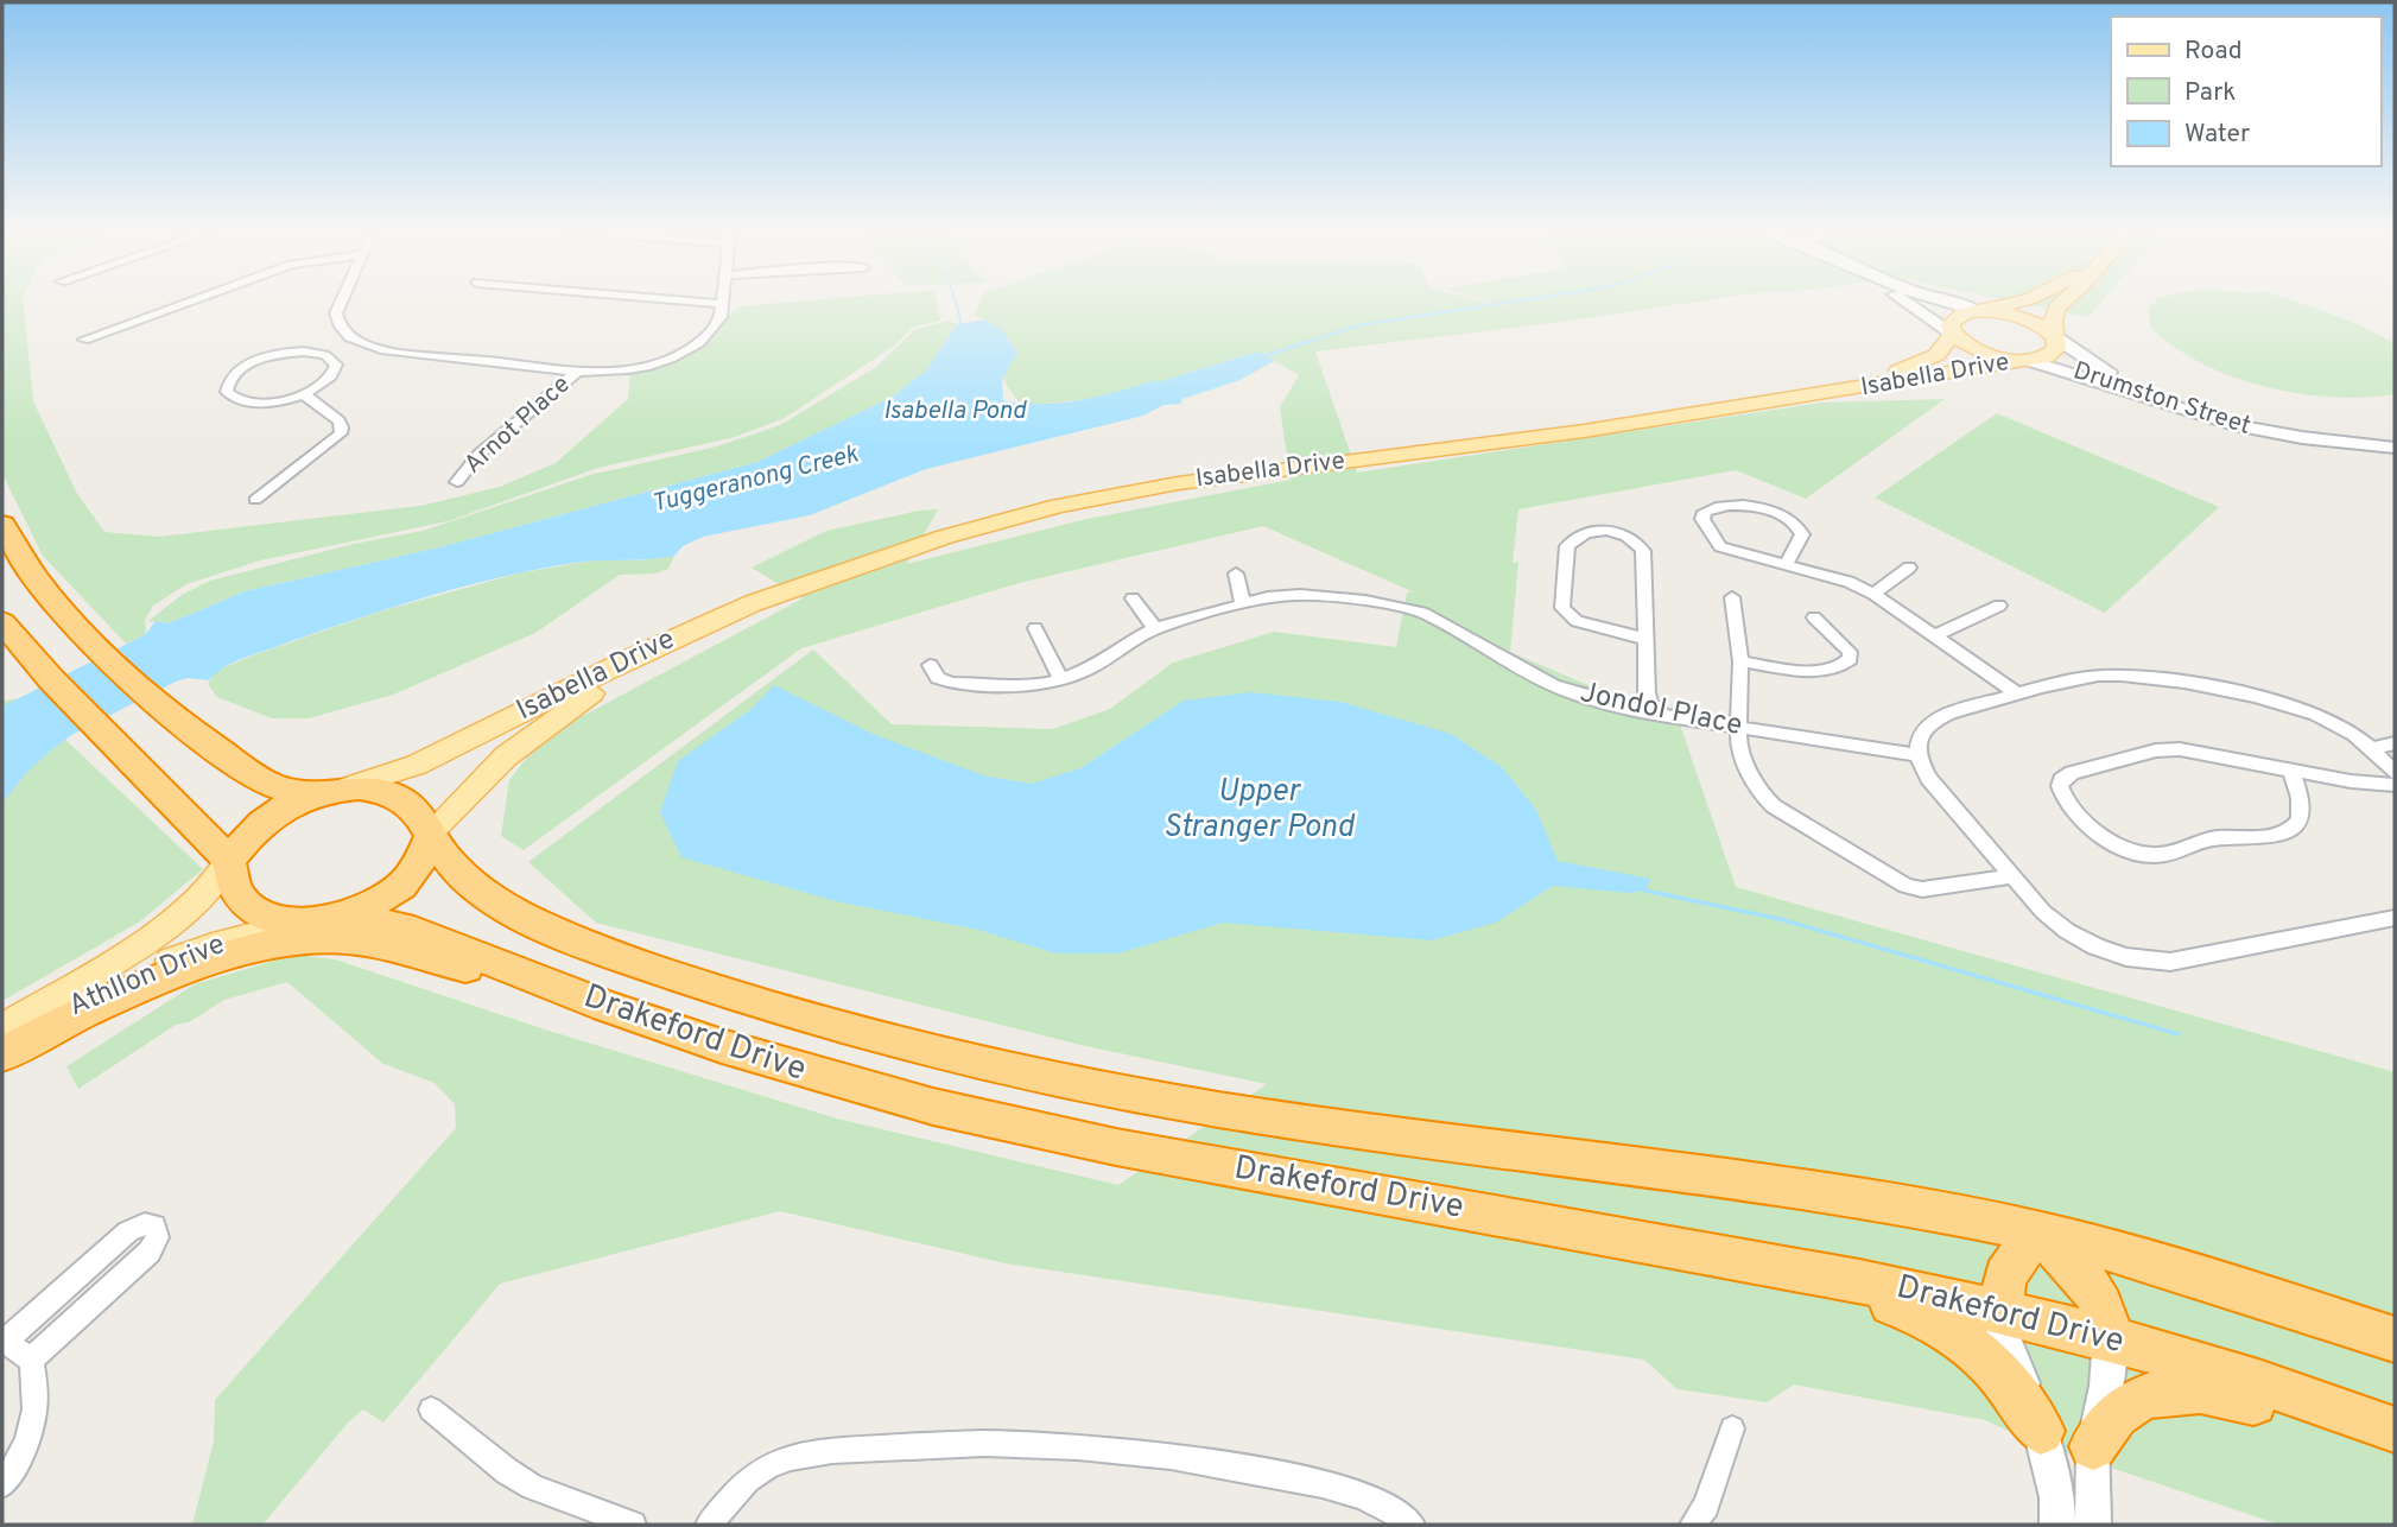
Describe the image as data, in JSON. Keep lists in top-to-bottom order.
{
  "streets": {
    "highway": ["Drakeford Drive"],
    "main road": ["Isabella Drive", "Athllon Drive"],
    "street": ["Drumston Street", "Arnot Place", "Jondol Place"]
  },
  "crossings": [
    ["Isabella Drive", "Drumston Street"],
    ["Isabella Drive", "Athllon Drive"],
    ["Isabella Drive", "Drakeford Drive"],
    ["Athllon Drive", "Drakeford Drive"]
  ],
  "water": ["Isabella Pond", "Tuggeranong Creek", "Upper Stranger Pond"],
  "legend": ["Road", "Park", "Water"]
}
